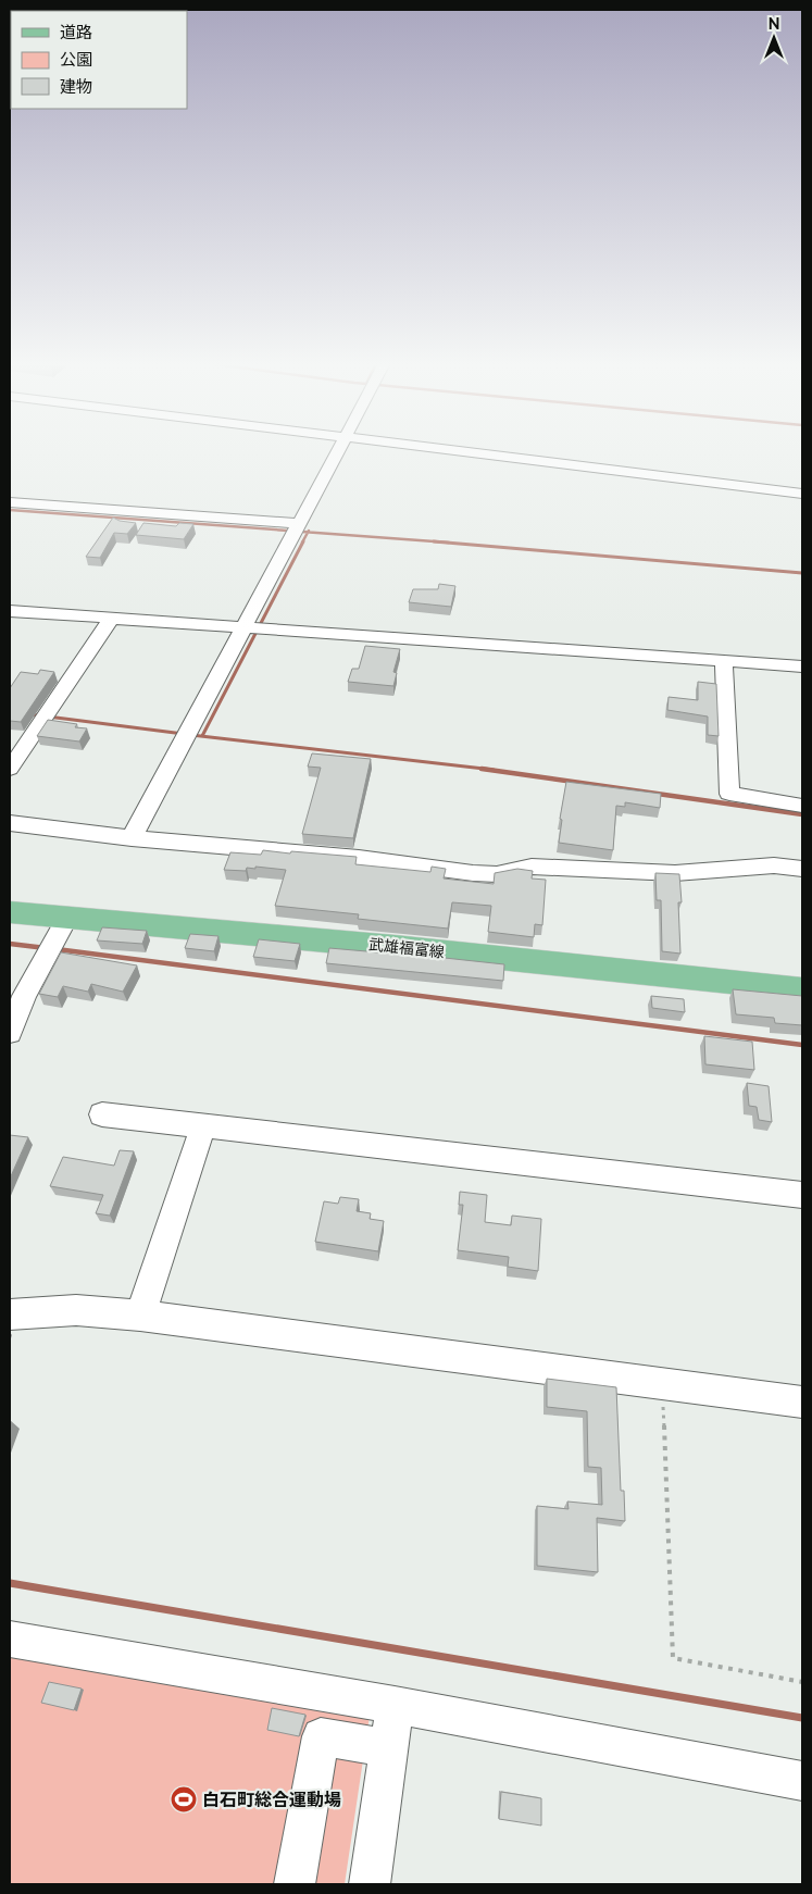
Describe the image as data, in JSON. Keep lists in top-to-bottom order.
{
  "streets": {
    "main road": ["武雄福富線"]
  },
  "places": {
    "sports": ["白石町総合運動場"]
  },
  "legend": ["道路", "公園", "建物"],
  "north": "top"
}
